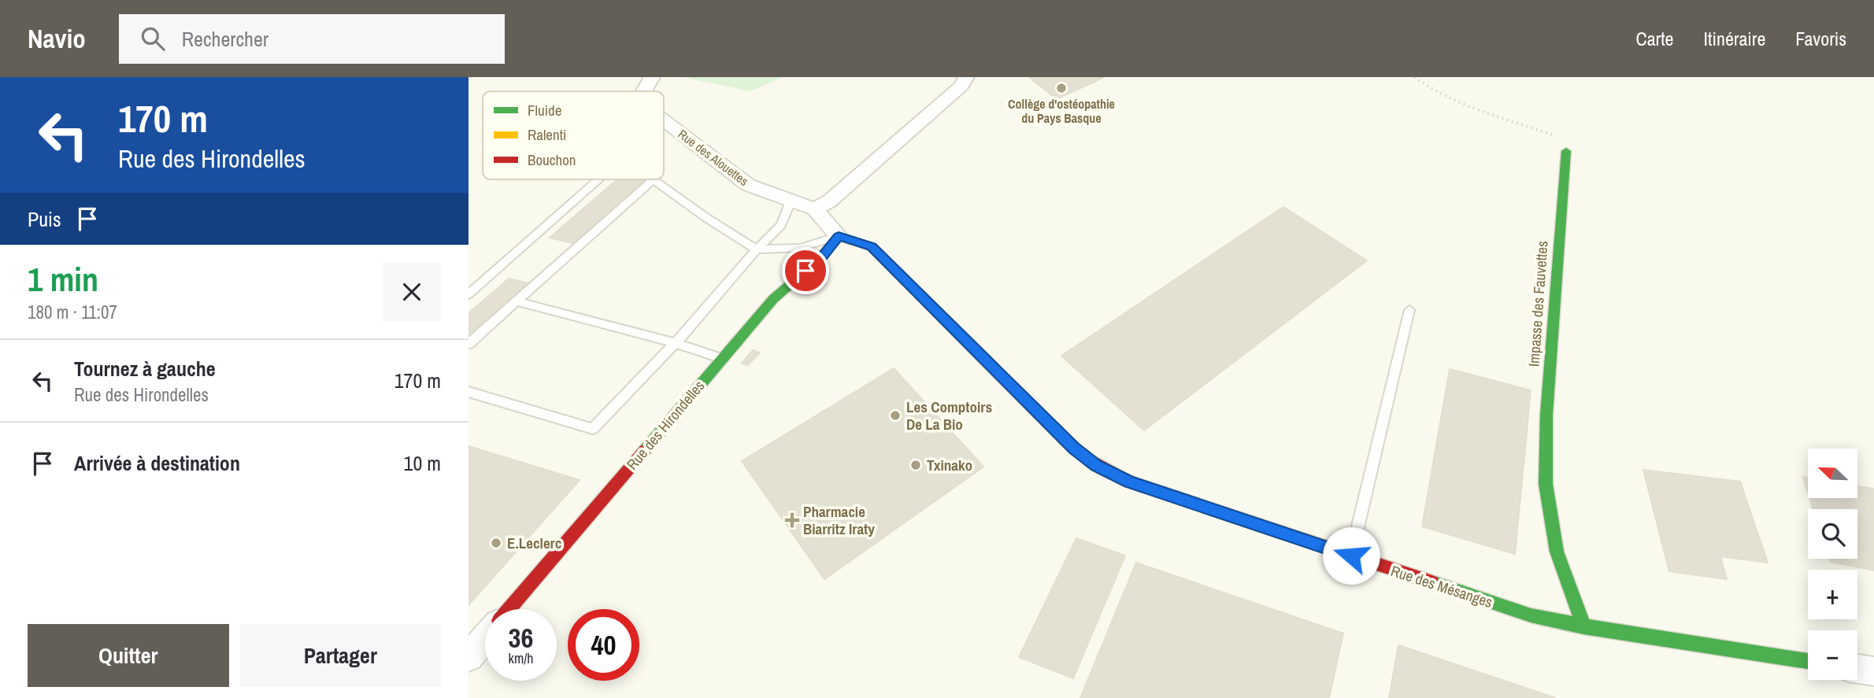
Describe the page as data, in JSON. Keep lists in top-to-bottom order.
{
  "streets": {
    "street": [
      "Rue des Alouettes",
      "Impasse des Fauvettes",
      "Rue des Hirondelles",
      "Rue des Mésanges"
    ]
  },
  "crossings": [
    ["Impasse des Fauvettes", "Rue des Mésanges"],
    ["Rue des Hirondelles", "Rue des Mésanges"]
  ],
  "places": {
    "other": [
      "Collège d'ostéopathie du Pays Basque",
      "Les Comptoirs De La Bio",
      "Txinako",
      "E.Leclerc"
    ],
    "health": ["Pharmacie Biarritz Iraty"]
  },
  "legend": ["Fluide", "Ralenti", "Bouchon"],
  "north": "top left",
  "page": {
    "header": "Navio",
    "search": "Rechercher",
    "nav": ["Carte", "Itinéraire", "Favoris"],
    "turn": ["170 m", "Rue des Hirondelles"],
    "then": "Puis",
    "heading": ["1 min", "180 m · 11:07"],
    "list": [
      {
        "name": "Tournez à gauche",
        "note": "Rue des Hirondelles",
        "value": "170 m"
      },
      {
        "name": "Arrivée à destination",
        "value": "10 m"
      }
    ],
    "map_buttons": ["+", "−"],
    "speed": "36 km/h",
    "limit": "40",
    "buttons": ["Quitter", "Partager"]
  }
}
